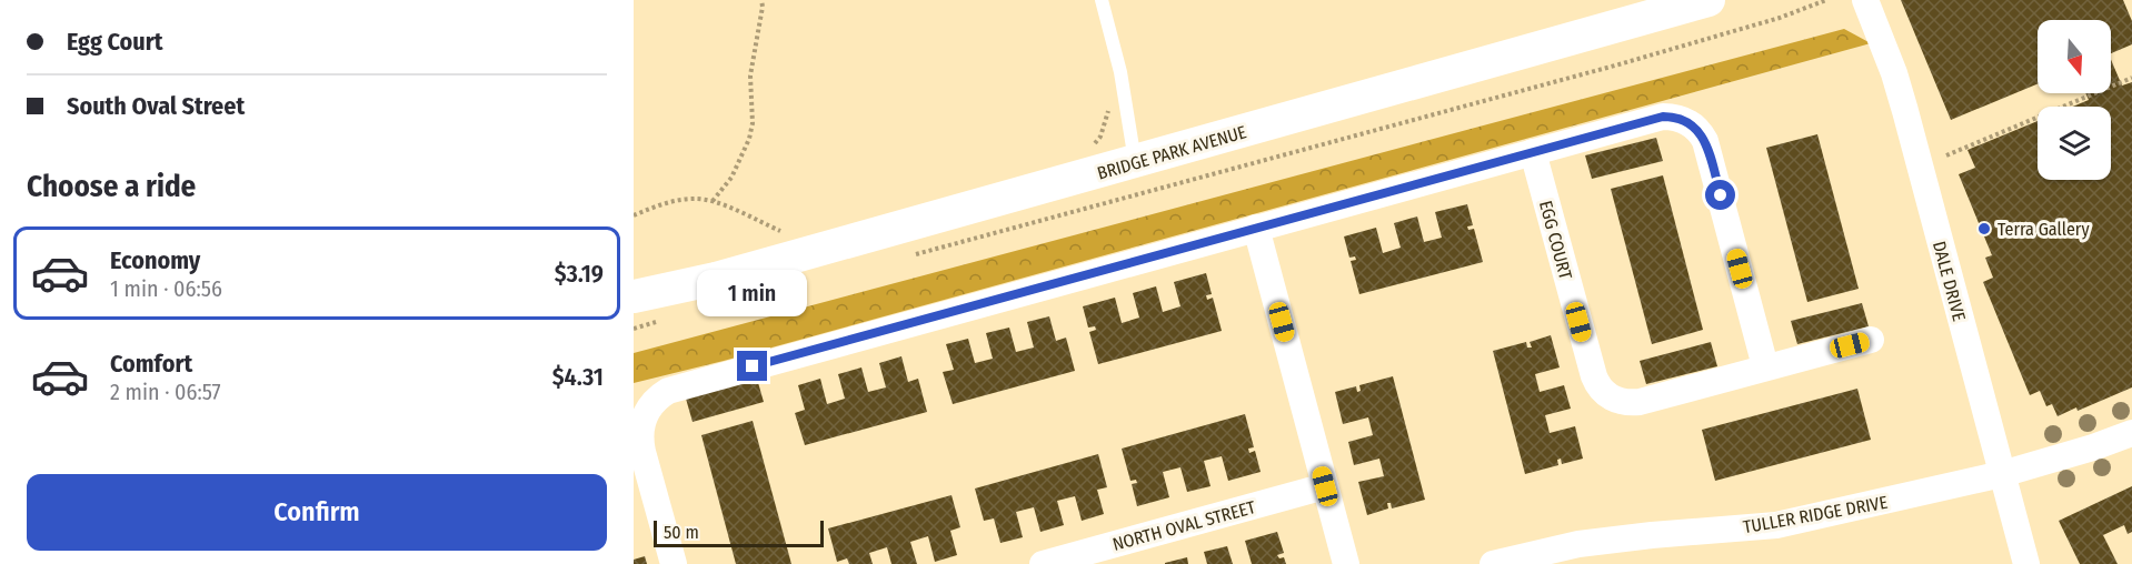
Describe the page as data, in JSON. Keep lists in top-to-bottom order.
{
  "streets": {
    "street": [
      "BRIDGE PARK AVENUE",
      "EGG COURT",
      "DALE DRIVE",
      "TULLER RIDGE DRIVE",
      "NORTH OVAL STREET"
    ]
  },
  "crossings": [
    ["DALE DRIVE", "TULLER RIDGE DRIVE"]
  ],
  "places": ["Terra Gallery"],
  "scale_bar": "50 m",
  "north": "bottom",
  "page": {
    "banner": ["Egg Court", "South Oval Street"],
    "heading": "Choose a ride",
    "list": [
      {
        "name": "Economy",
        "note": "1 min · 06:56",
        "value": "$3.19"
      },
      {
        "name": "Comfort",
        "note": "2 min · 06:57",
        "value": "$4.31"
      }
    ],
    "bubble": "1 min",
    "buttons": "Confirm",
    "scale": "50 m"
  }
}
